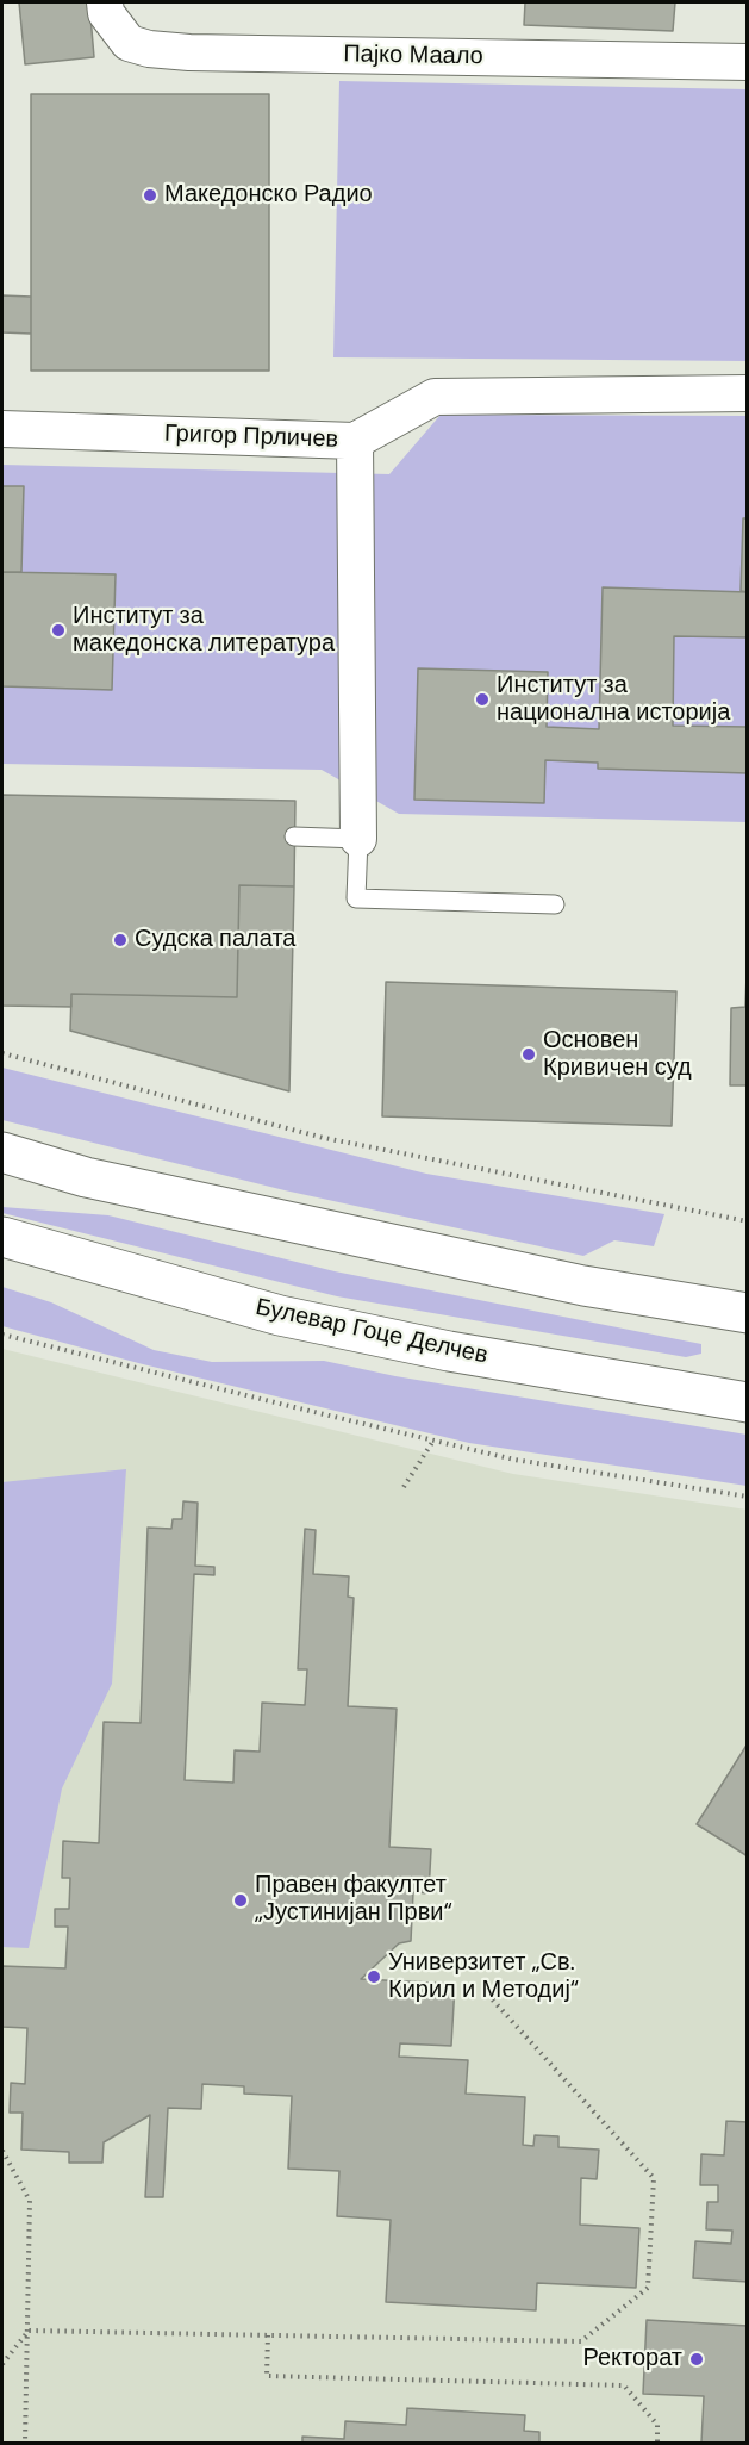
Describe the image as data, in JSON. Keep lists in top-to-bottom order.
{
  "streets": {
    "street": ["Пајко Маало", "Григор Прличев", "Булевар Гоце Делчев"]
  },
  "places": [
    "Македонско Радио",
    "Институт за македонска литература",
    "Институт за национална историја",
    "Судска палата",
    "Основен Кривичен суд",
    "Правен факултет „Јустинијан Први“",
    "Универзитет „Св. Кирил и Методиј“",
    "Ректорат"
  ]
}
